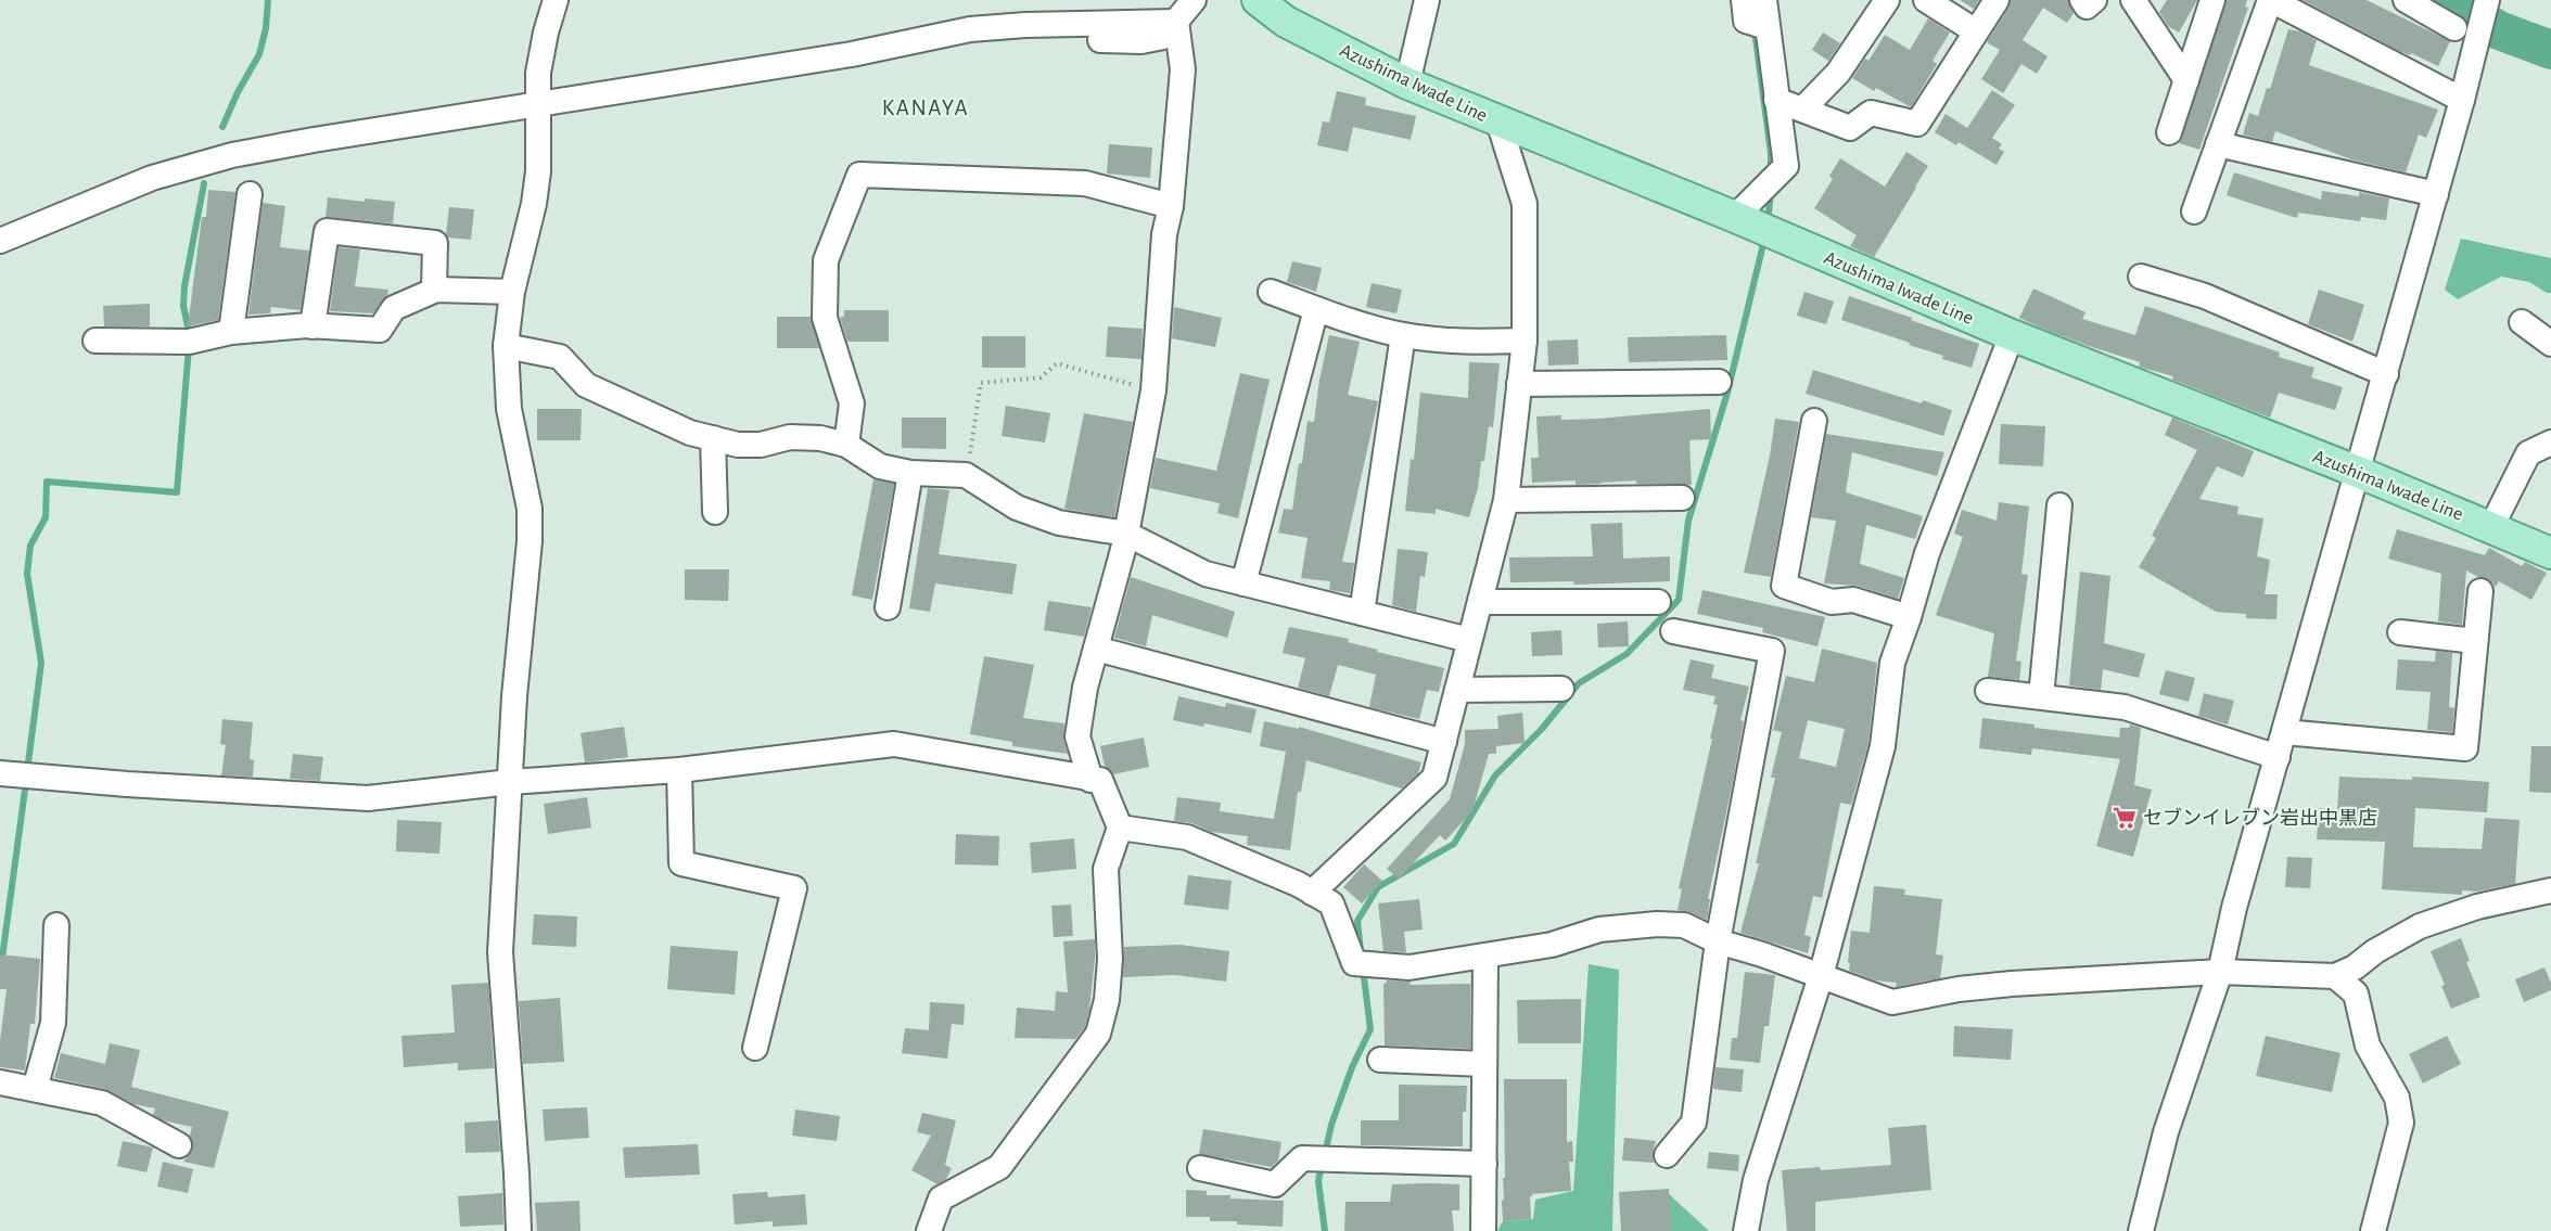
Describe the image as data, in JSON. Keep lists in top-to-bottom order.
{
  "streets": {
    "main road": ["Azushima Iwade Line"]
  },
  "districts": ["KANAYA"],
  "places": {
    "supermarket": ["セブンイレブン岩出中黒店"]
  }
}
